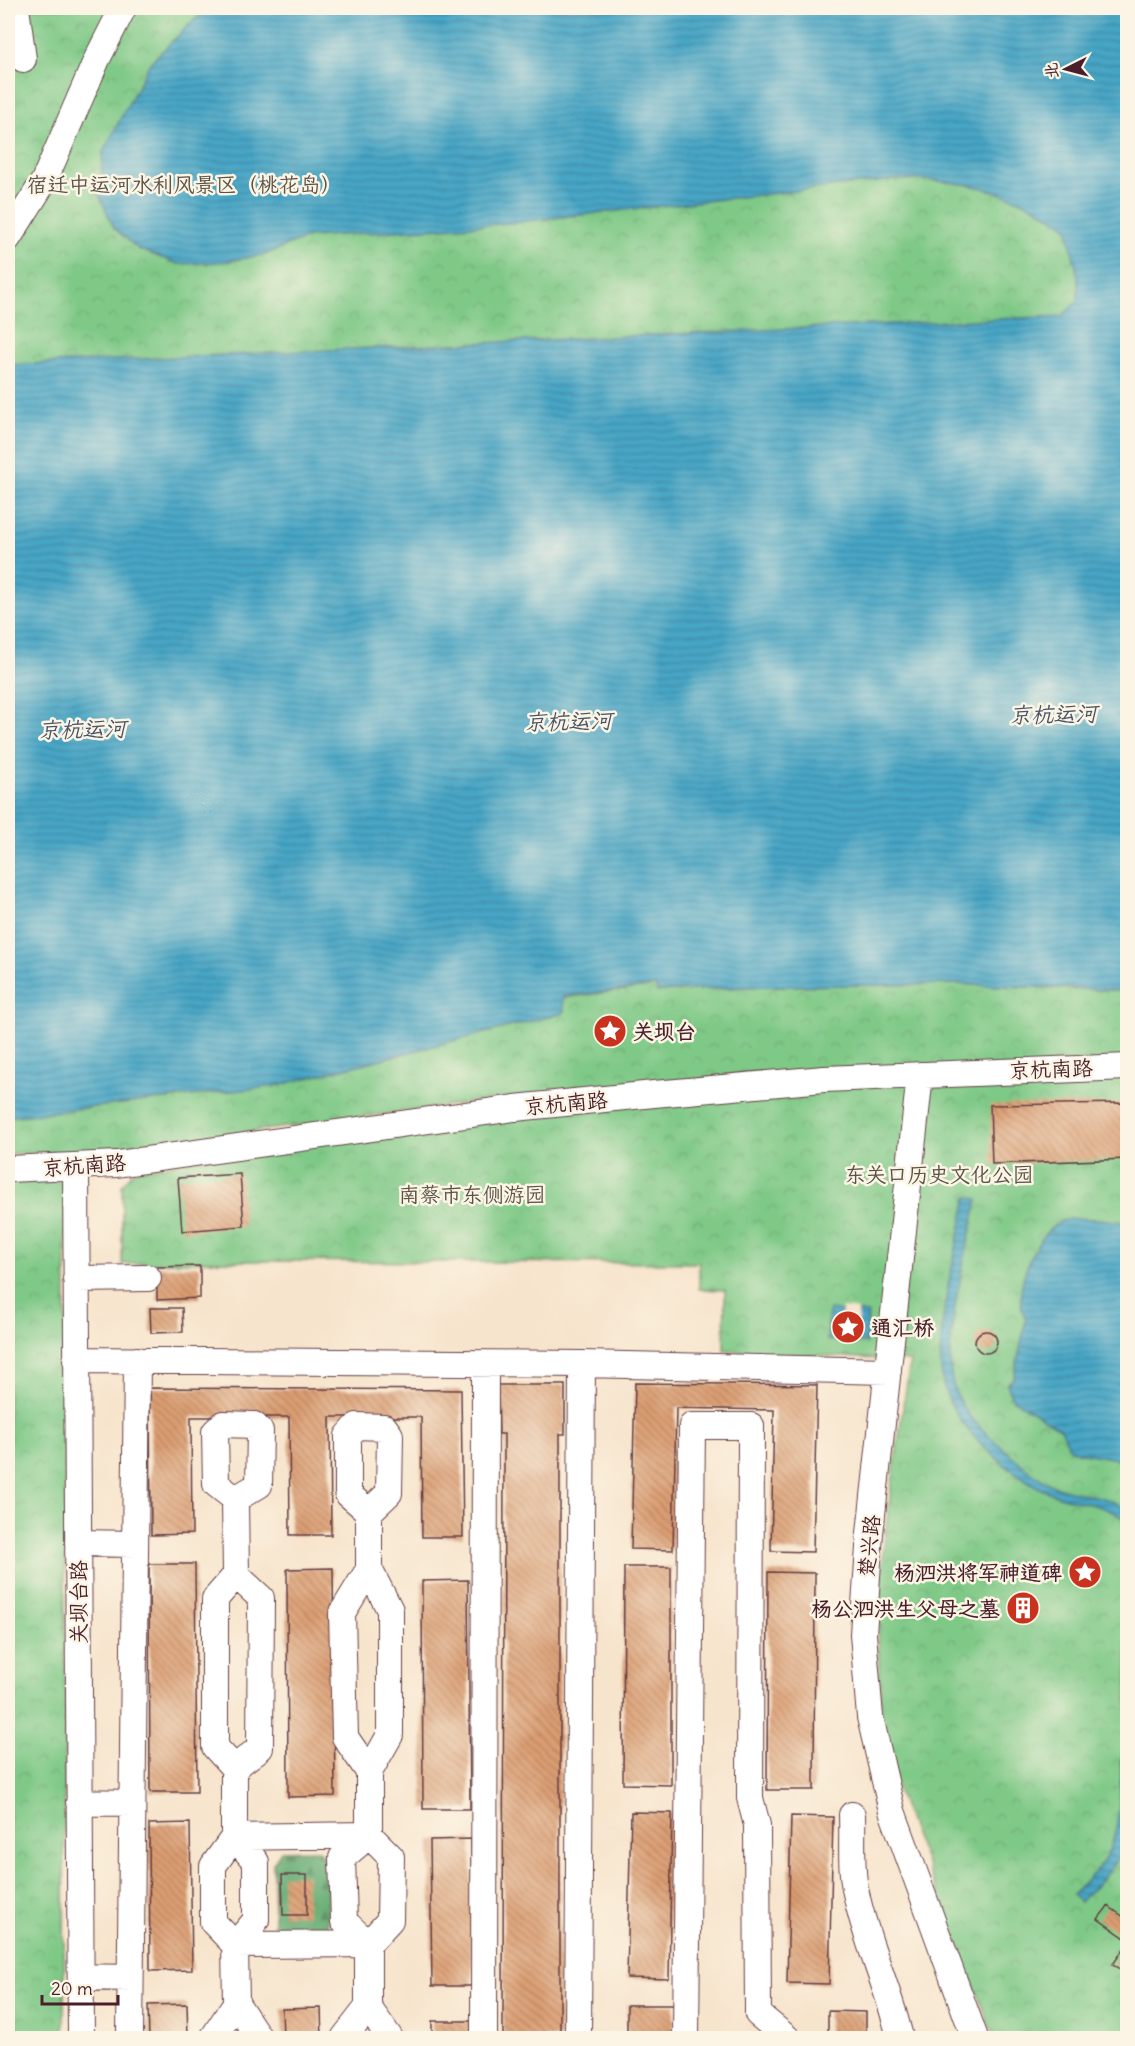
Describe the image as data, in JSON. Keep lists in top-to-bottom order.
{
  "streets": {
    "street": ["京杭南路", "楚兴路", "关坝台路"]
  },
  "crossings": [
    ["京杭南路", "楚兴路"],
    ["京杭南路", "关坝台路"]
  ],
  "water": ["京杭运河"],
  "parks": ["宿迁中运河水利风景区（桃花岛）", "东关口历史文化公园", "南蔡市东侧游园"],
  "places": {
    "place": ["关坝台", "通汇桥", "杨泗洪将军神道碑"],
    "building": ["杨公泗洪生父母之墓"]
  },
  "scale_bar": "20 m",
  "north": "left"
}
